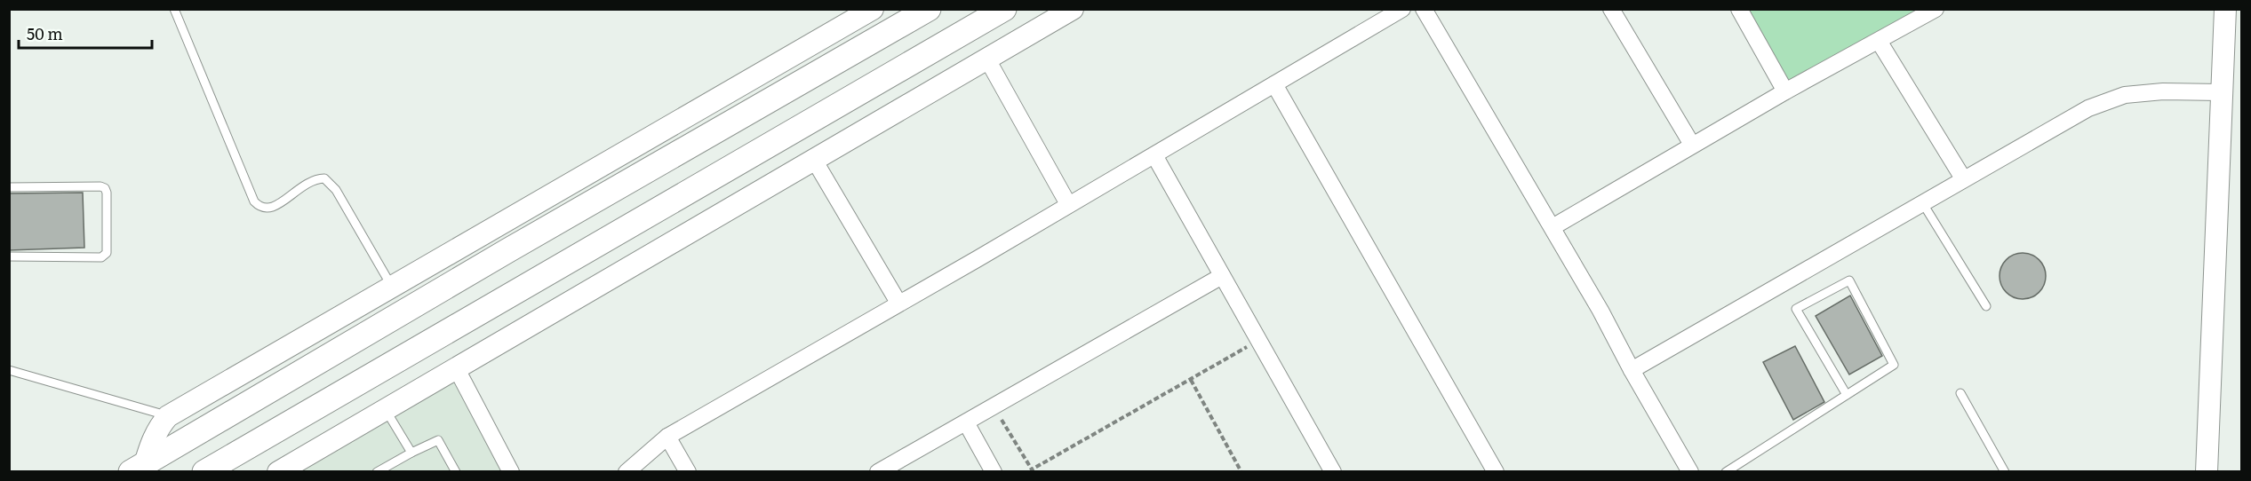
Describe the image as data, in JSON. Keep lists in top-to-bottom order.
{
  "scale_bar": "50 m"
}
